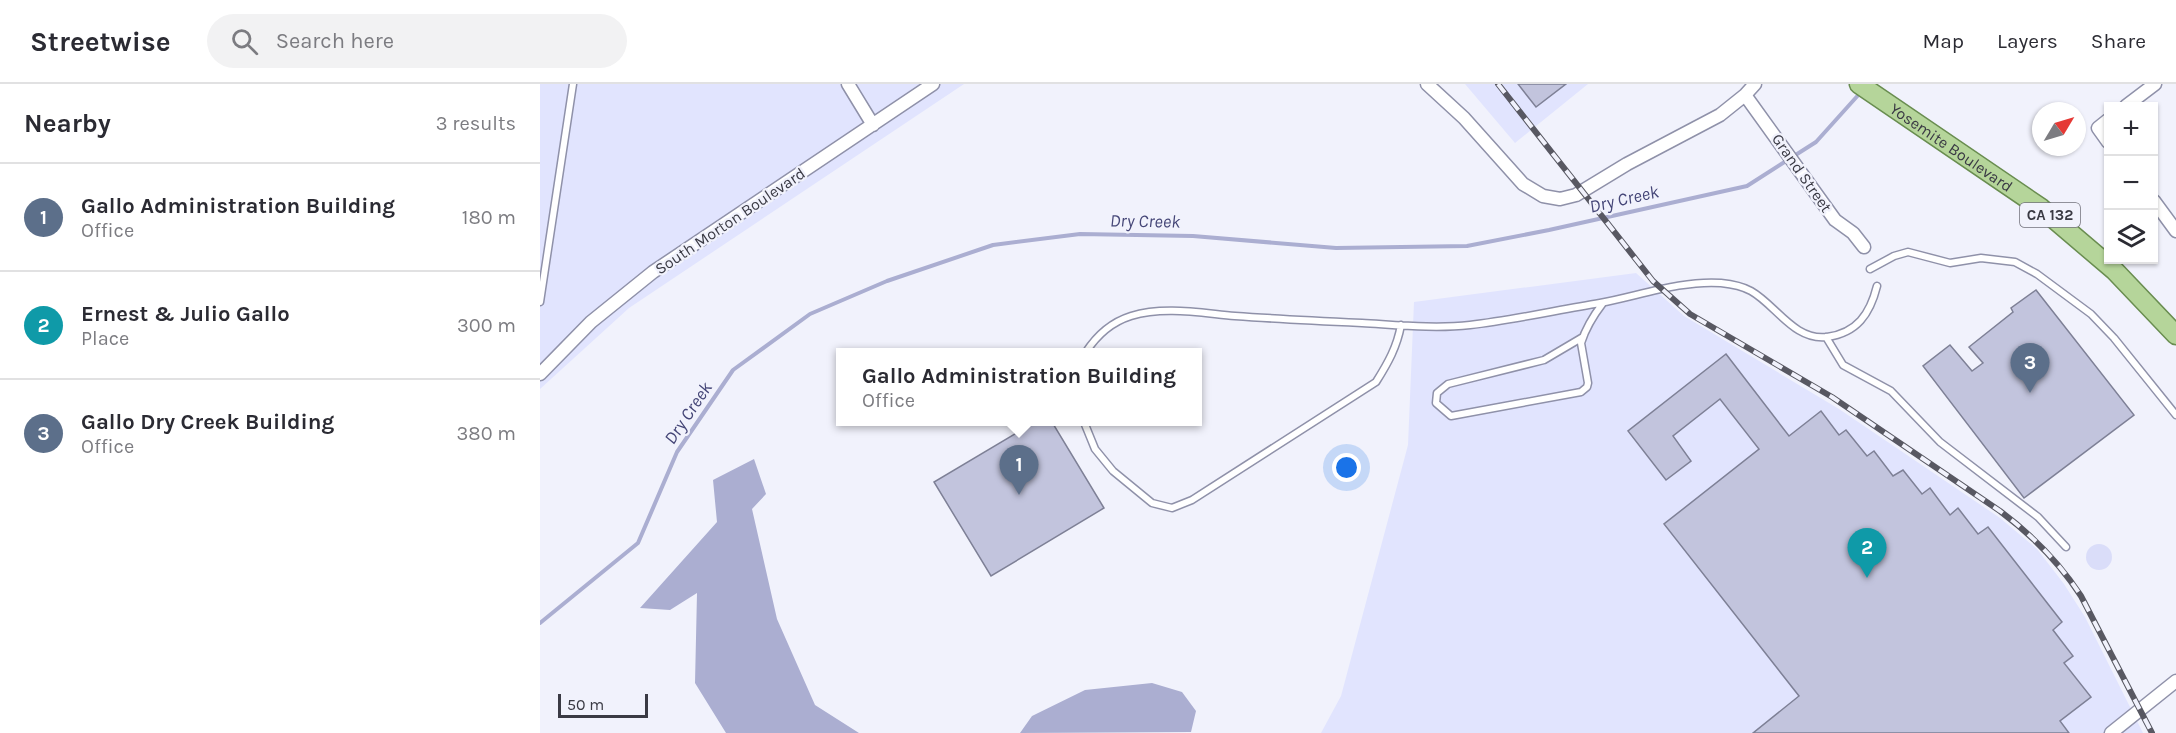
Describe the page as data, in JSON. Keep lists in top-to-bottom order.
{
  "streets": {
    "main road": ["Yosemite Boulevard", "CA 132"],
    "street": ["Grand Street", "South Morton Boulevard"]
  },
  "water": ["Dry Creek"],
  "scale_bar": "50 m",
  "north": "top right",
  "page": {
    "header": "Streetwise",
    "search": "Search here",
    "nav": ["Map", "Layers", "Share"],
    "heading": ["Nearby", "3 results"],
    "map_buttons": ["+", "−"],
    "list": [
      {
        "mark": "1",
        "name": "Gallo Administration Building",
        "note": "Office",
        "value": "180 m"
      },
      {
        "mark": "2",
        "name": "Ernest & Julio Gallo",
        "note": "Place",
        "value": "300 m"
      },
      {
        "mark": "3",
        "name": "Gallo Dry Creek Building",
        "note": "Office",
        "value": "380 m"
      }
    ],
    "pins": ["3", "1", "2"],
    "popup": ["Gallo Administration Building", "Office"],
    "scale": "50 m"
  }
}
